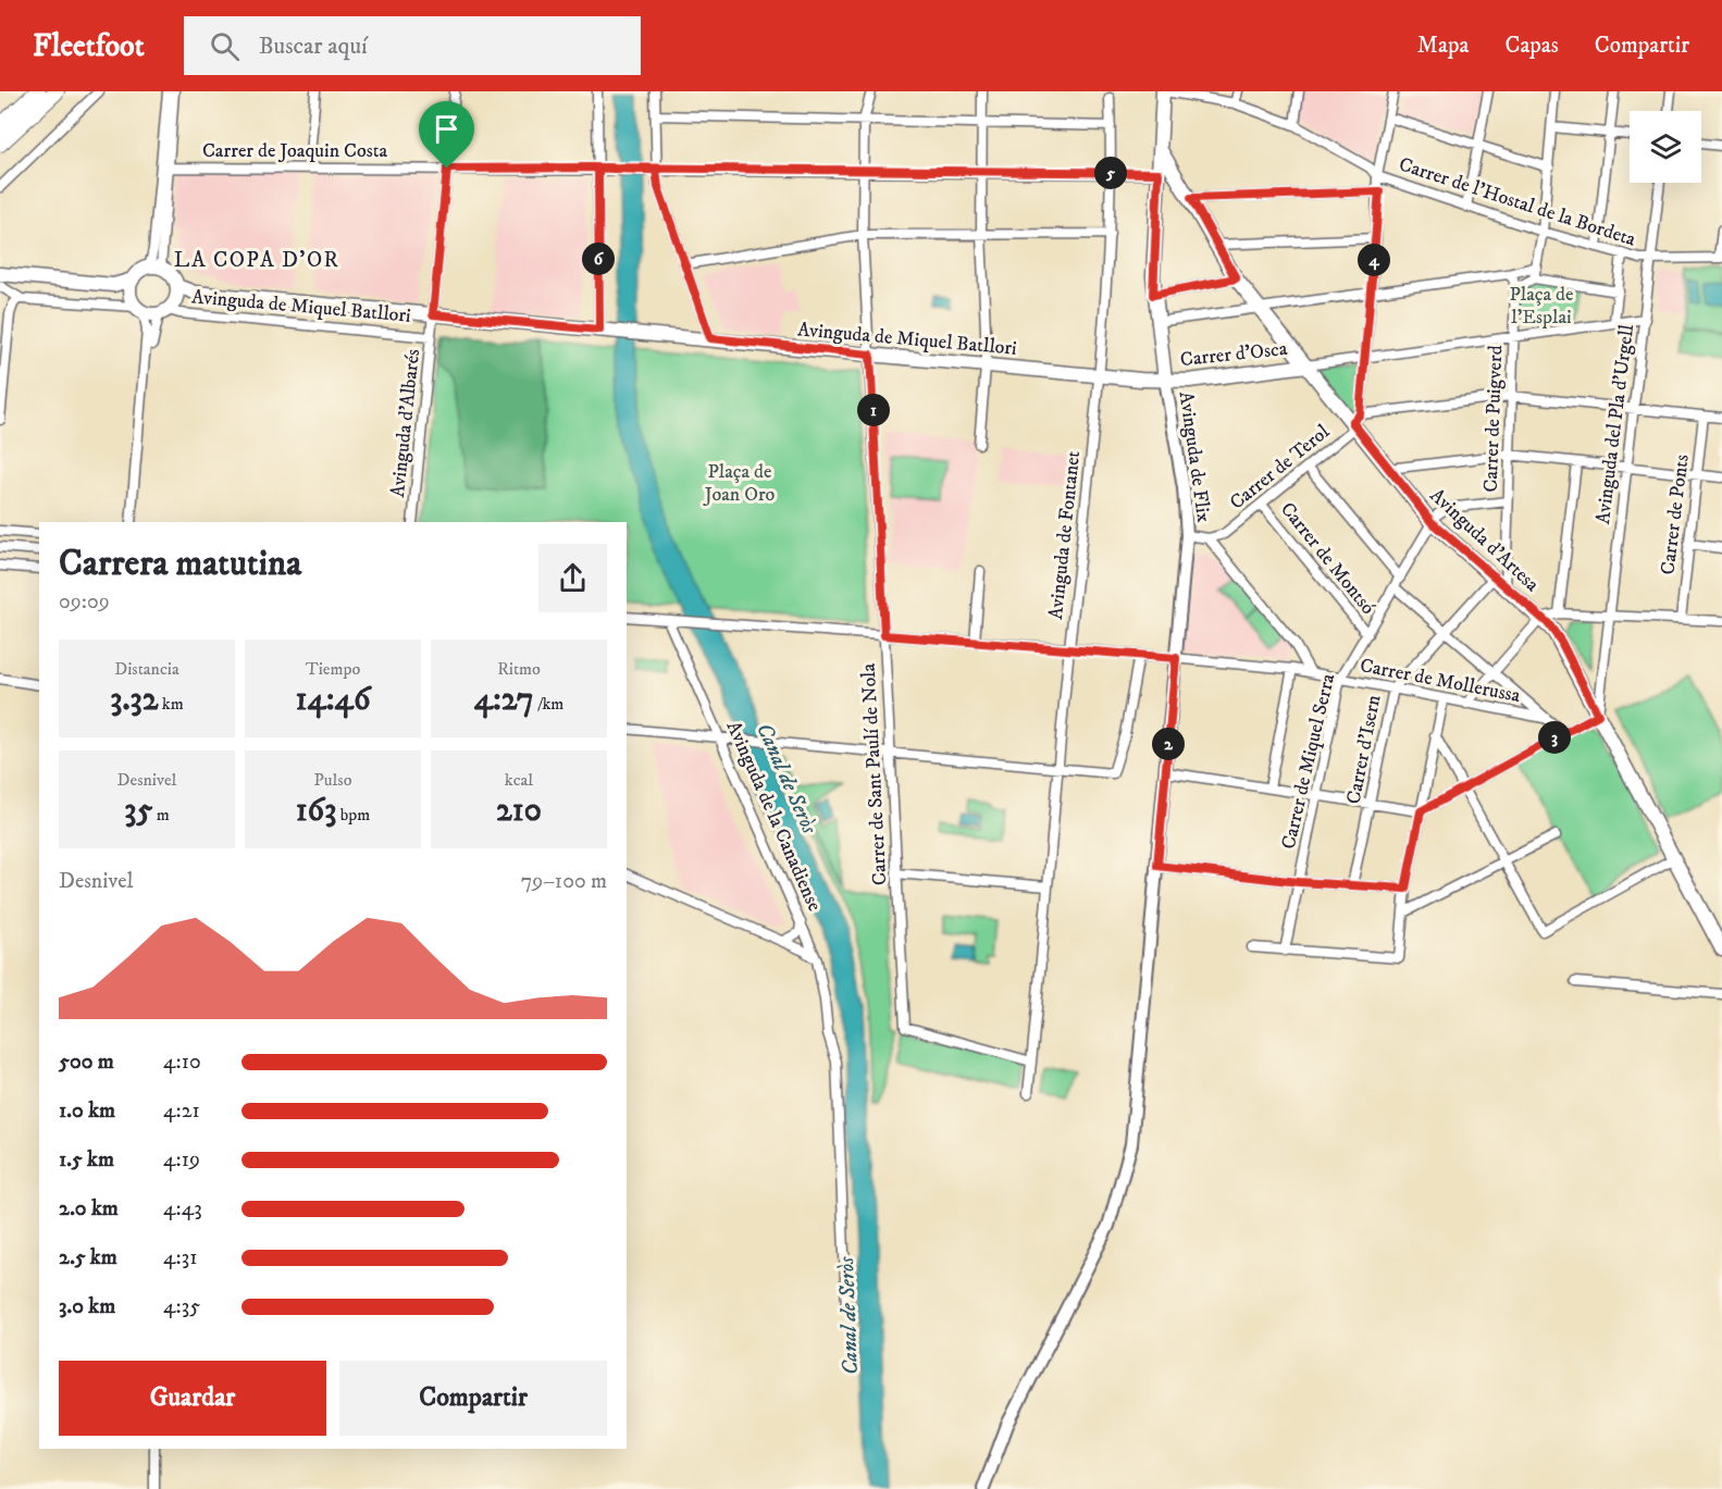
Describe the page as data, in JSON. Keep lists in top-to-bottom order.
{
  "streets": {
    "main road": [
      "Avinguda de Miquel Batllori",
      "Carrer d'Osca",
      "Avinguda de Flix",
      "Avinguda d'Artesa"
    ],
    "street": [
      "Carrer de Joaquin Costa",
      "Carrer de l'Hostal de la Bordeta",
      "Carrer de Puigverd",
      "Avinguda d'Albarés",
      "Avinguda del Pla d'Urgell",
      "Carrer de Terol",
      "Carrer de Ponts",
      "Avinguda de Fontanet",
      "Carrer de Montsó",
      "Carrer de Mollerussa",
      "Carrer d'Isern",
      "Carrer de Miquel Serra",
      "Carrer de Sant Paulí de Nola",
      "Avinguda de la Canadiense"
    ]
  },
  "crossings": [
    ["Carrer de Joaquin Costa", "Avinguda d'Albarés"],
    ["Carrer de Joaquin Costa", "Avinguda de Flix"],
    ["Carrer de Joaquin Costa", "Avinguda de Fontanet"],
    ["Carrer de Joaquin Costa", "Carrer de Sant Paulí de Nola"],
    ["Carrer de l'Hostal de la Bordeta", "Avinguda del Pla d'Urgell"],
    ["Carrer de l'Hostal de la Bordeta", "Avinguda de Flix"],
    ["Avinguda de Miquel Batllori", "Carrer d'Osca"],
    ["Avinguda de Miquel Batllori", "Avinguda d'Albarés"],
    ["Avinguda de Miquel Batllori", "Avinguda de Flix"],
    ["Avinguda de Miquel Batllori", "Avinguda de Fontanet"],
    ["Avinguda de Miquel Batllori", "Carrer de Sant Paulí de Nola"],
    ["Carrer d'Osca", "Avinguda de Flix"],
    ["Carrer d'Osca", "Avinguda d'Artesa"],
    ["Carrer de Puigverd", "Avinguda d'Artesa"],
    ["Avinguda del Pla d'Urgell", "Avinguda d'Artesa"],
    ["Avinguda de Flix", "Avinguda d'Artesa"],
    ["Avinguda de Flix", "Carrer de Mollerussa"],
    ["Carrer de Terol", "Avinguda d'Artesa"],
    ["Carrer de Terol", "Carrer de Montsó"],
    ["Avinguda de Fontanet", "Carrer de Mollerussa"],
    ["Avinguda de Fontanet", "Carrer de Sant Paulí de Nola"],
    ["Avinguda d'Artesa", "Carrer d'Isern"],
    ["Avinguda d'Artesa", "Carrer de Miquel Serra"],
    ["Carrer de Montsó", "Carrer de Miquel Serra"],
    ["Carrer de Mollerussa", "Carrer d'Isern"],
    ["Carrer de Mollerussa", "Carrer de Miquel Serra"],
    ["Carrer de Mollerussa", "Carrer de Sant Paulí de Nola"],
    ["Carrer de Mollerussa", "Avinguda de la Canadiense"]
  ],
  "districts": ["LA COPA D'OR"],
  "water": ["Canal de Seròs"],
  "parks": ["Plaça de l'Esplai", "Plaça de Joan Oro"],
  "page": {
    "header": "Fleetfoot",
    "search": "Buscar aquí",
    "nav": ["Mapa", "Capas", "Compartir"],
    "pins": [
      "5",
      "6",
      "4",
      "1",
      "3",
      "2"
    ],
    "heading": ["Carrera matutina", "09:09"],
    "stats": [
      ["Distancia", "3.32 km"],
      ["Tiempo", "14:46"],
      ["Ritmo", "4:27 /km"],
      ["Desnivel", "35 m"],
      ["Pulso", "163 bpm"],
      ["kcal", "210"]
    ],
    "chart": ["Desnivel", "79–100 m"],
    "list": [
      {
        "name": "500 m",
        "note": "4:10"
      },
      {
        "name": "1.0 km",
        "note": "4:21"
      },
      {
        "name": "1.5 km",
        "note": "4:19"
      },
      {
        "name": "2.0 km",
        "note": "4:43"
      },
      {
        "name": "2.5 km",
        "note": "4:31"
      },
      {
        "name": "3.0 km",
        "note": "4:35"
      }
    ],
    "buttons": ["Guardar", "Compartir"]
  }
}
